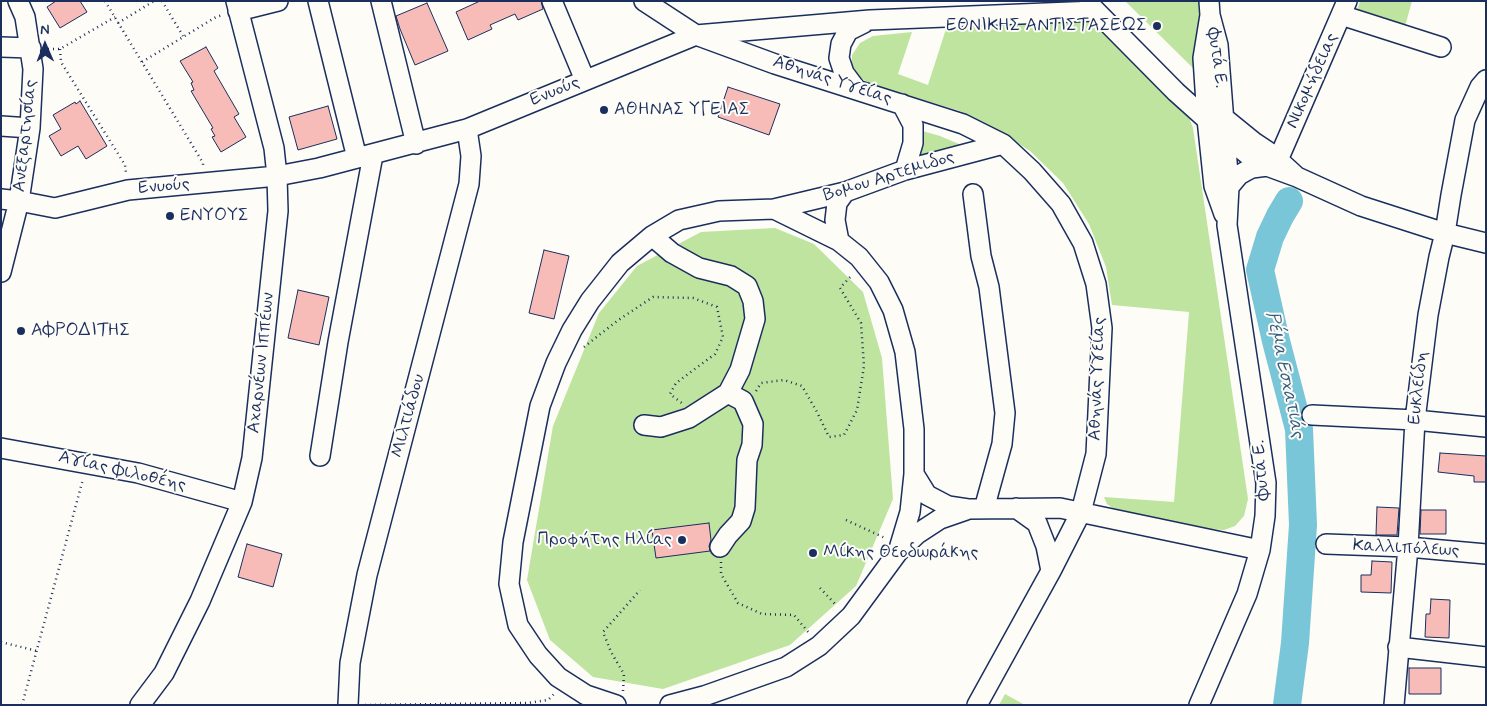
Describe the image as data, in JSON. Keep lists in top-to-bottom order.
{
  "streets": {
    "street": [
      "Φυτά Ε.",
      "Αθηνάς Υγείας",
      "Νικομήδειας",
      "Ενυούς",
      "Ανεξαρτησίας",
      "Βομου Αρτεμιδος",
      "Αχαρνέων Ιππέων",
      "Ευκλείδη",
      "Μιλτιάδου",
      "Αγίας Φιλοθέης",
      "Καλλιπόλεως"
    ]
  },
  "crossings": [
    ["Αθηνάς Υγείας", "Ενυούς"],
    ["Αθηνάς Υγείας", "Βομου Αρτεμιδος"],
    ["Ενυούς", "Ανεξαρτησίας"],
    ["Ενυούς", "Αχαρνέων Ιππέων"],
    ["Ενυούς", "Μιλτιάδου"],
    ["Αχαρνέων Ιππέων", "Αγίας Φιλοθέης"],
    ["Ευκλείδη", "Καλλιπόλεως"]
  ],
  "water": ["Ρέμα Εσχατιάς"],
  "places": [
    "ΕΘΝΙΚΗΣ ΑΝΤΙΣΤΑΣΕΩΣ",
    "ΑΘΗΝΑΣ ΥΓΕΙΑΣ",
    "ΕΝΥΟΥΣ",
    "ΑΦΡΟΔΙΤΗΣ",
    "Προφήτης Ηλίας",
    "Μίκης Θεοδωράκης"
  ],
  "north": "top"
}
